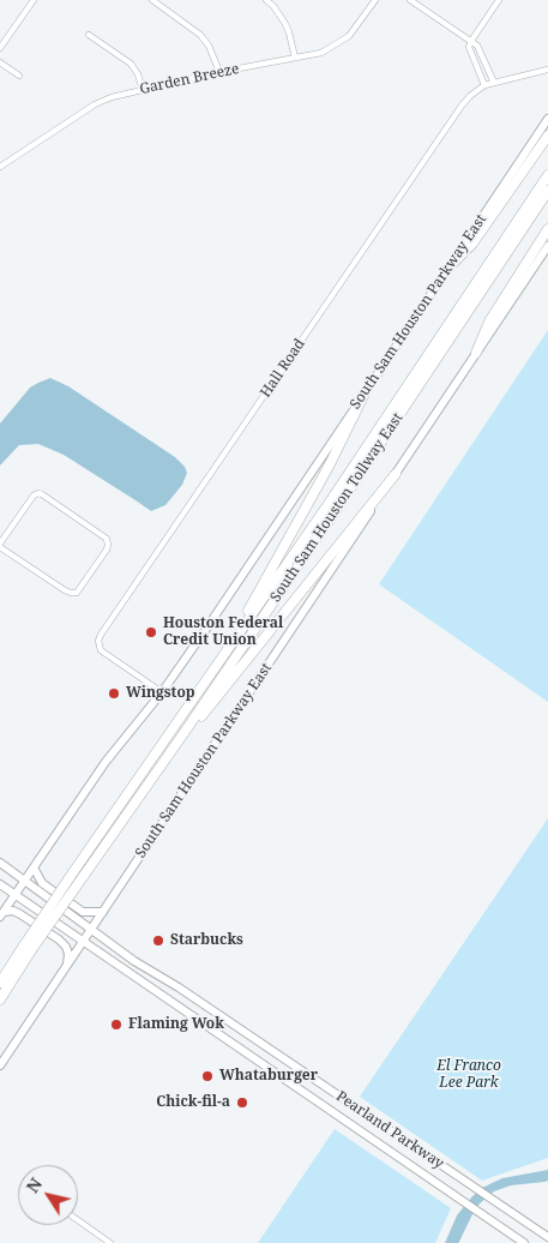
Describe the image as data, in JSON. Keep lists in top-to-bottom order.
{
  "streets": {
    "highway": ["South Sam Houston Tollway East"],
    "main road": ["South Sam Houston Parkway East", "Pearland Parkway"],
    "street": ["Garden Breeze", "Hall Road"]
  },
  "crossings": [
    ["South Sam Houston Parkway East", "Hall Road"],
    ["South Sam Houston Parkway East", "Pearland Parkway"]
  ],
  "parks": ["El Franco Lee Park"],
  "places": [
    "Houston Federal Credit Union",
    "Wingstop",
    "Starbucks",
    "Flaming Wok",
    "Whataburger",
    "Chick-fil-a"
  ],
  "north": "top left"
}
